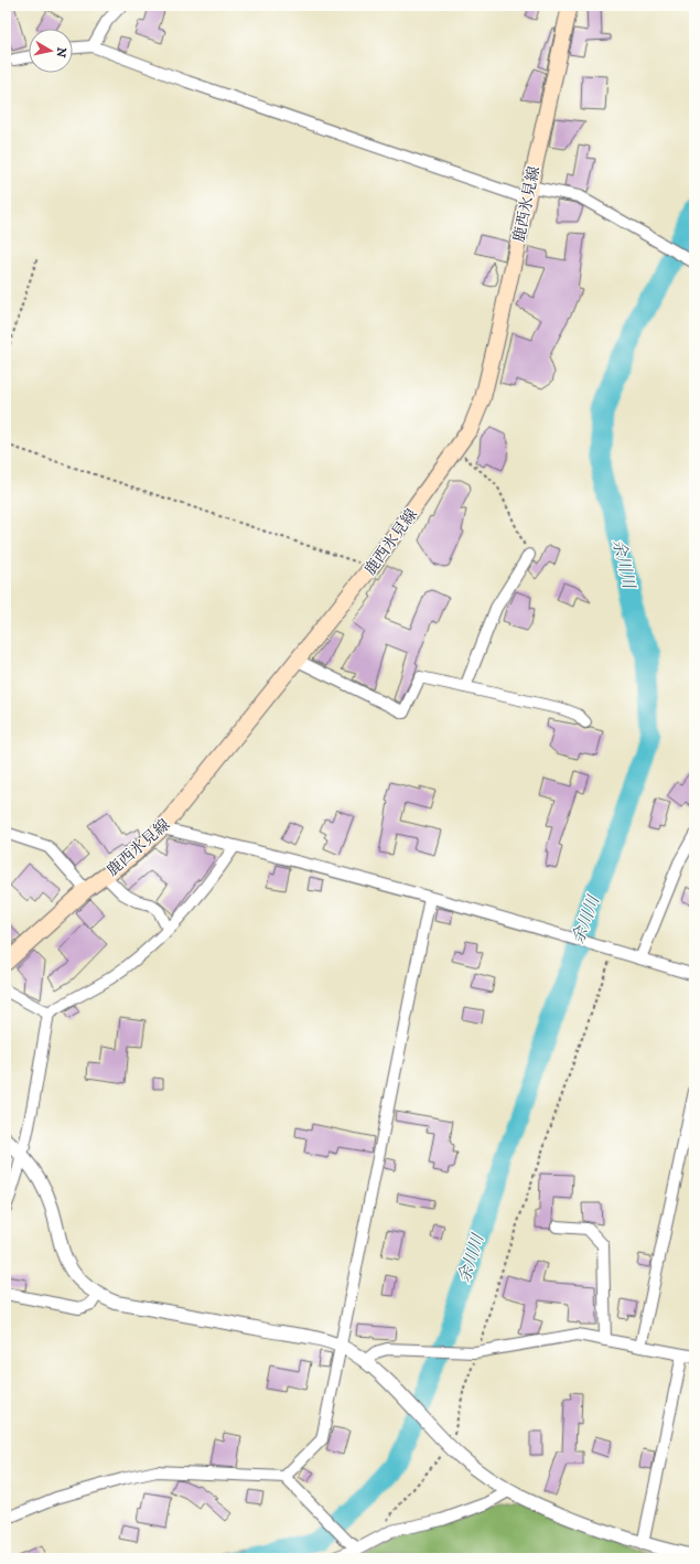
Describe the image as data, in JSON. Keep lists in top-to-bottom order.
{
  "streets": {
    "main road": ["鹿西氷見線"]
  },
  "water": ["余川川"],
  "north": "right"
}
